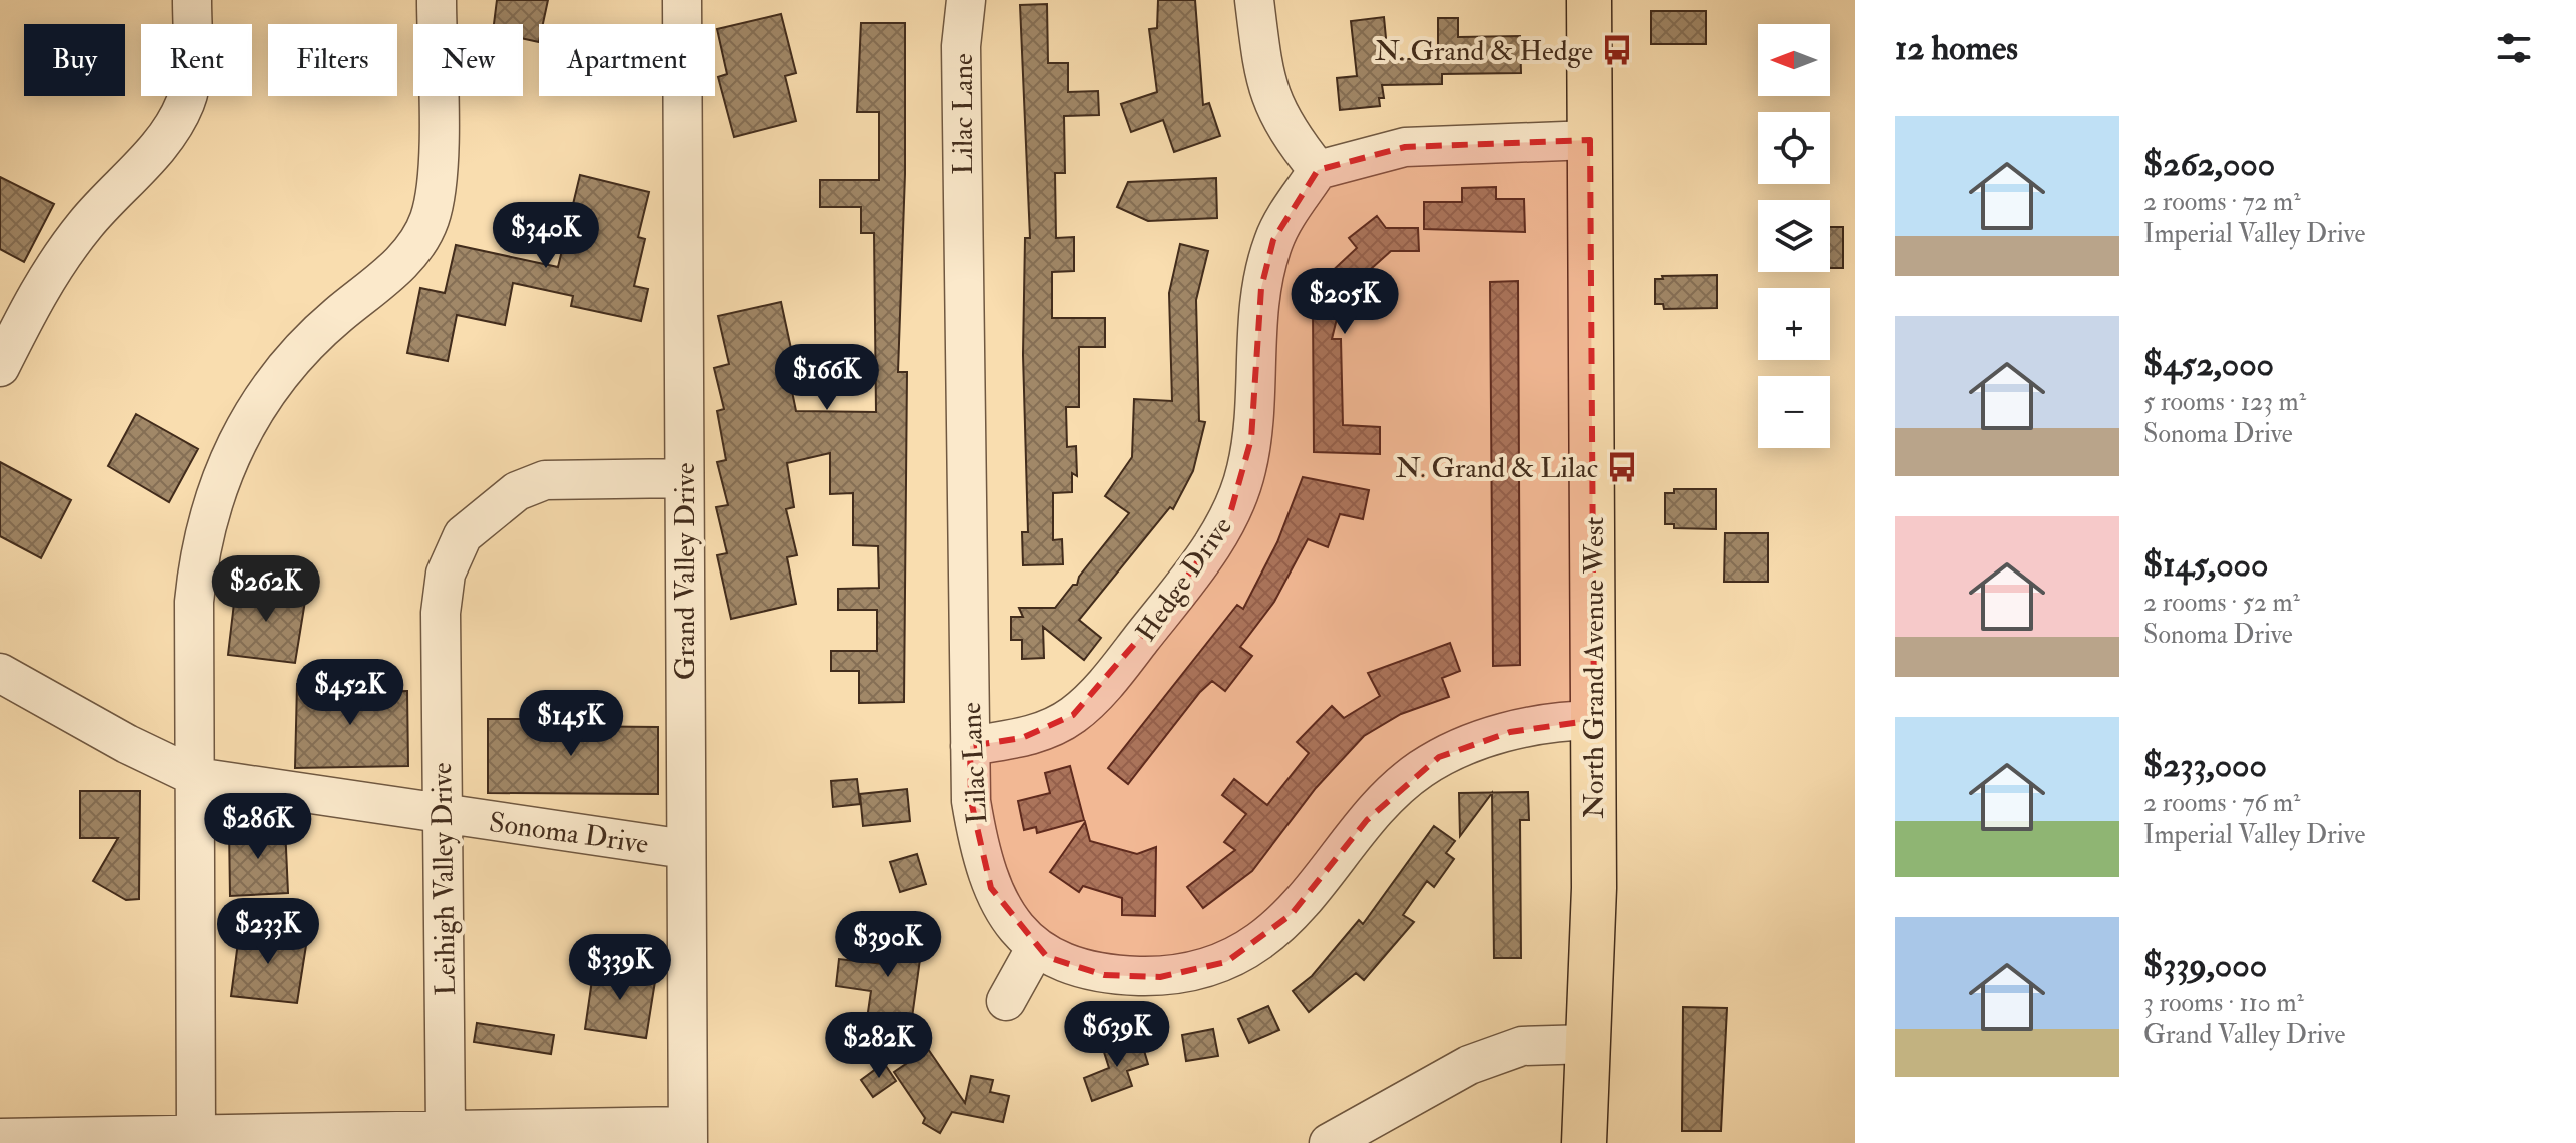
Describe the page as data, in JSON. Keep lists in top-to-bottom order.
{
  "streets": {
    "main road": ["North Grand Avenue West"],
    "street": [
      "Lilac Lane",
      "Grand Valley Drive",
      "Hedge Drive",
      "Sonoma Drive",
      "Leihigh Valley Drive"
    ]
  },
  "crossings": [
    ["Lilac Lane", "Hedge Drive"],
    ["Lilac Lane", "North Grand Avenue West"],
    ["Grand Valley Drive", "Sonoma Drive"],
    ["Grand Valley Drive", "Leihigh Valley Drive"],
    ["Sonoma Drive", "Leihigh Valley Drive"]
  ],
  "places": {
    "bus stop": ["N. Grand & Hedge", "N. Grand & Lilac"]
  },
  "north": "left",
  "page": {
    "heading": "12 homes",
    "map_buttons": ["+", "−"],
    "chip": [
      "Buy",
      "Rent",
      "Filters",
      "New",
      "Apartment"
    ],
    "list": [
      {
        "name": "$262,000",
        "note": "2 rooms · 72 m² · Imperial Valley Drive"
      },
      {
        "name": "$452,000",
        "note": "5 rooms · 123 m² · Sonoma Drive"
      },
      {
        "name": "$145,000",
        "note": "2 rooms · 52 m² · Sonoma Drive"
      },
      {
        "name": "$233,000",
        "note": "2 rooms · 76 m² · Imperial Valley Drive"
      },
      {
        "name": "$339,000",
        "note": "3 rooms · 110 m² · Grand Valley Drive"
      }
    ],
    "price": [
      "$340K",
      "$205K",
      "$166K",
      "$262K",
      "$452K",
      "$145K",
      "$286K",
      "$233K",
      "$390K",
      "$339K",
      "$639K",
      "$282K"
    ]
  }
}
